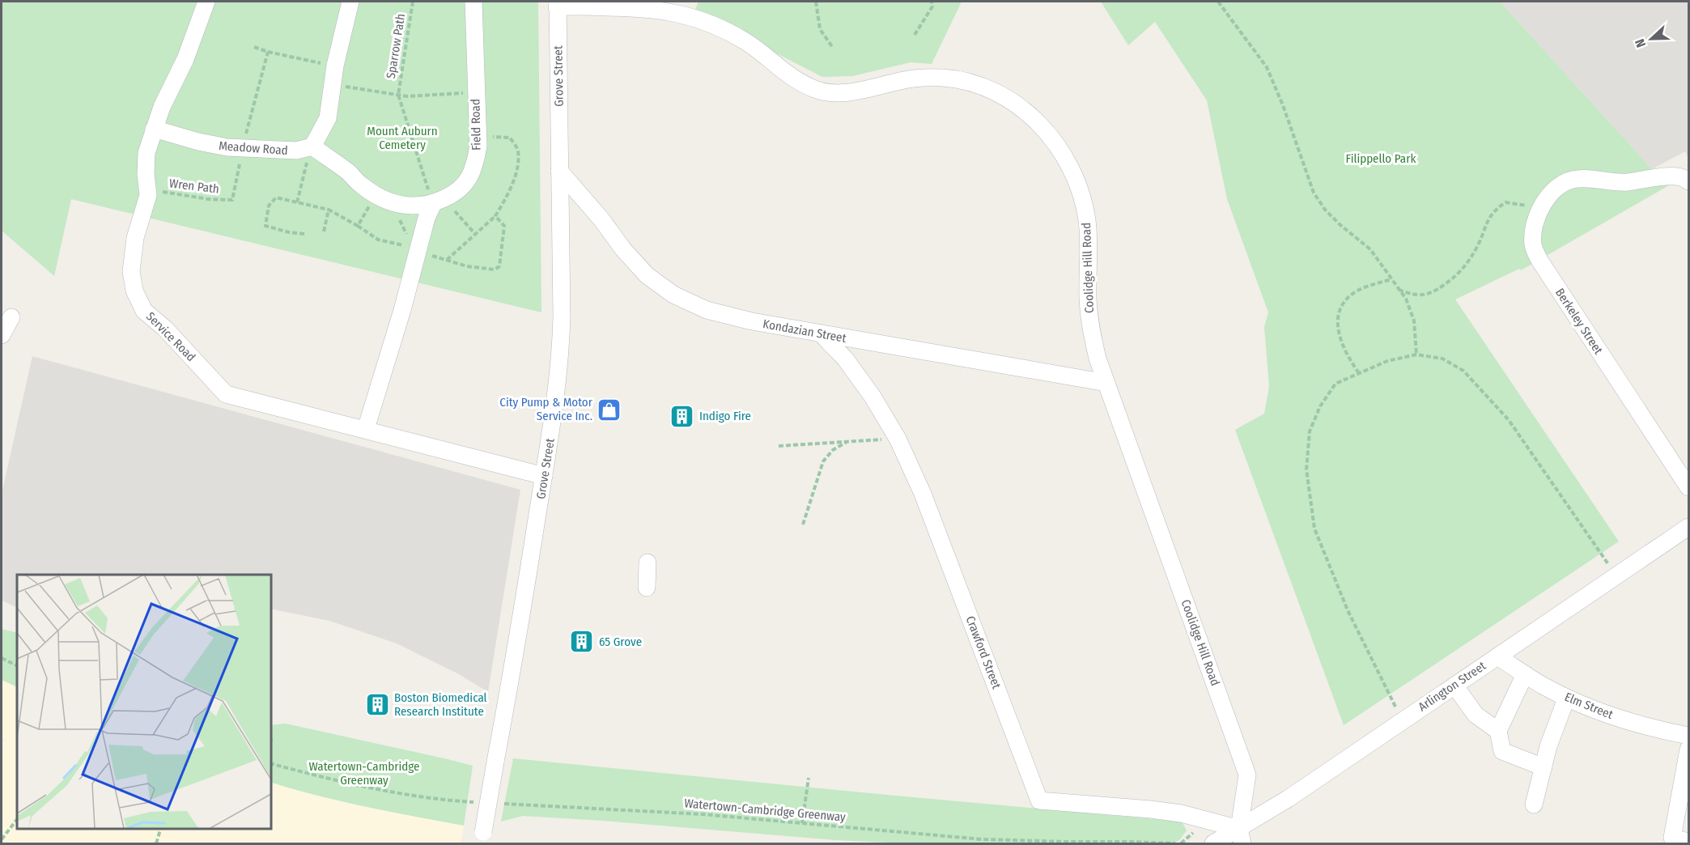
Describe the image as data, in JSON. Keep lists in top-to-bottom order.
{
  "streets": {
    "street": [
      "Grove Street",
      "Field Road",
      "Meadow Road",
      "Coolidge Hill Road",
      "Berkeley Street",
      "Kondazian Street",
      "Service Road",
      "Crawford Street",
      "Arlington Street",
      "Elm Street"
    ],
    "path": ["Sparrow Path", "Wren Path", "Watertown-Cambridge Greenway"]
  },
  "crossings": [
    ["Sparrow Path", "Field Road"],
    ["Grove Street", "Coolidge Hill Road"],
    ["Grove Street", "Kondazian Street"],
    ["Grove Street", "Service Road"],
    ["Meadow Road", "Wren Path"],
    ["Meadow Road", "Service Road"],
    ["Wren Path", "Service Road"],
    ["Coolidge Hill Road", "Kondazian Street"],
    ["Coolidge Hill Road", "Crawford Street"],
    ["Coolidge Hill Road", "Arlington Street"],
    ["Kondazian Street", "Crawford Street"],
    ["Crawford Street", "Arlington Street"],
    ["Arlington Street", "Elm Street"]
  ],
  "parks": ["Mount Auburn Cemetery", "Filippello Park", "Watertown-Cambridge Greenway"],
  "places": {
    "shop": ["City Pump & Motor Service Inc."],
    "building": ["Indigo Fire", "65 Grove", "Boston Biomedical Research Institute"]
  },
  "north": "left"
}
